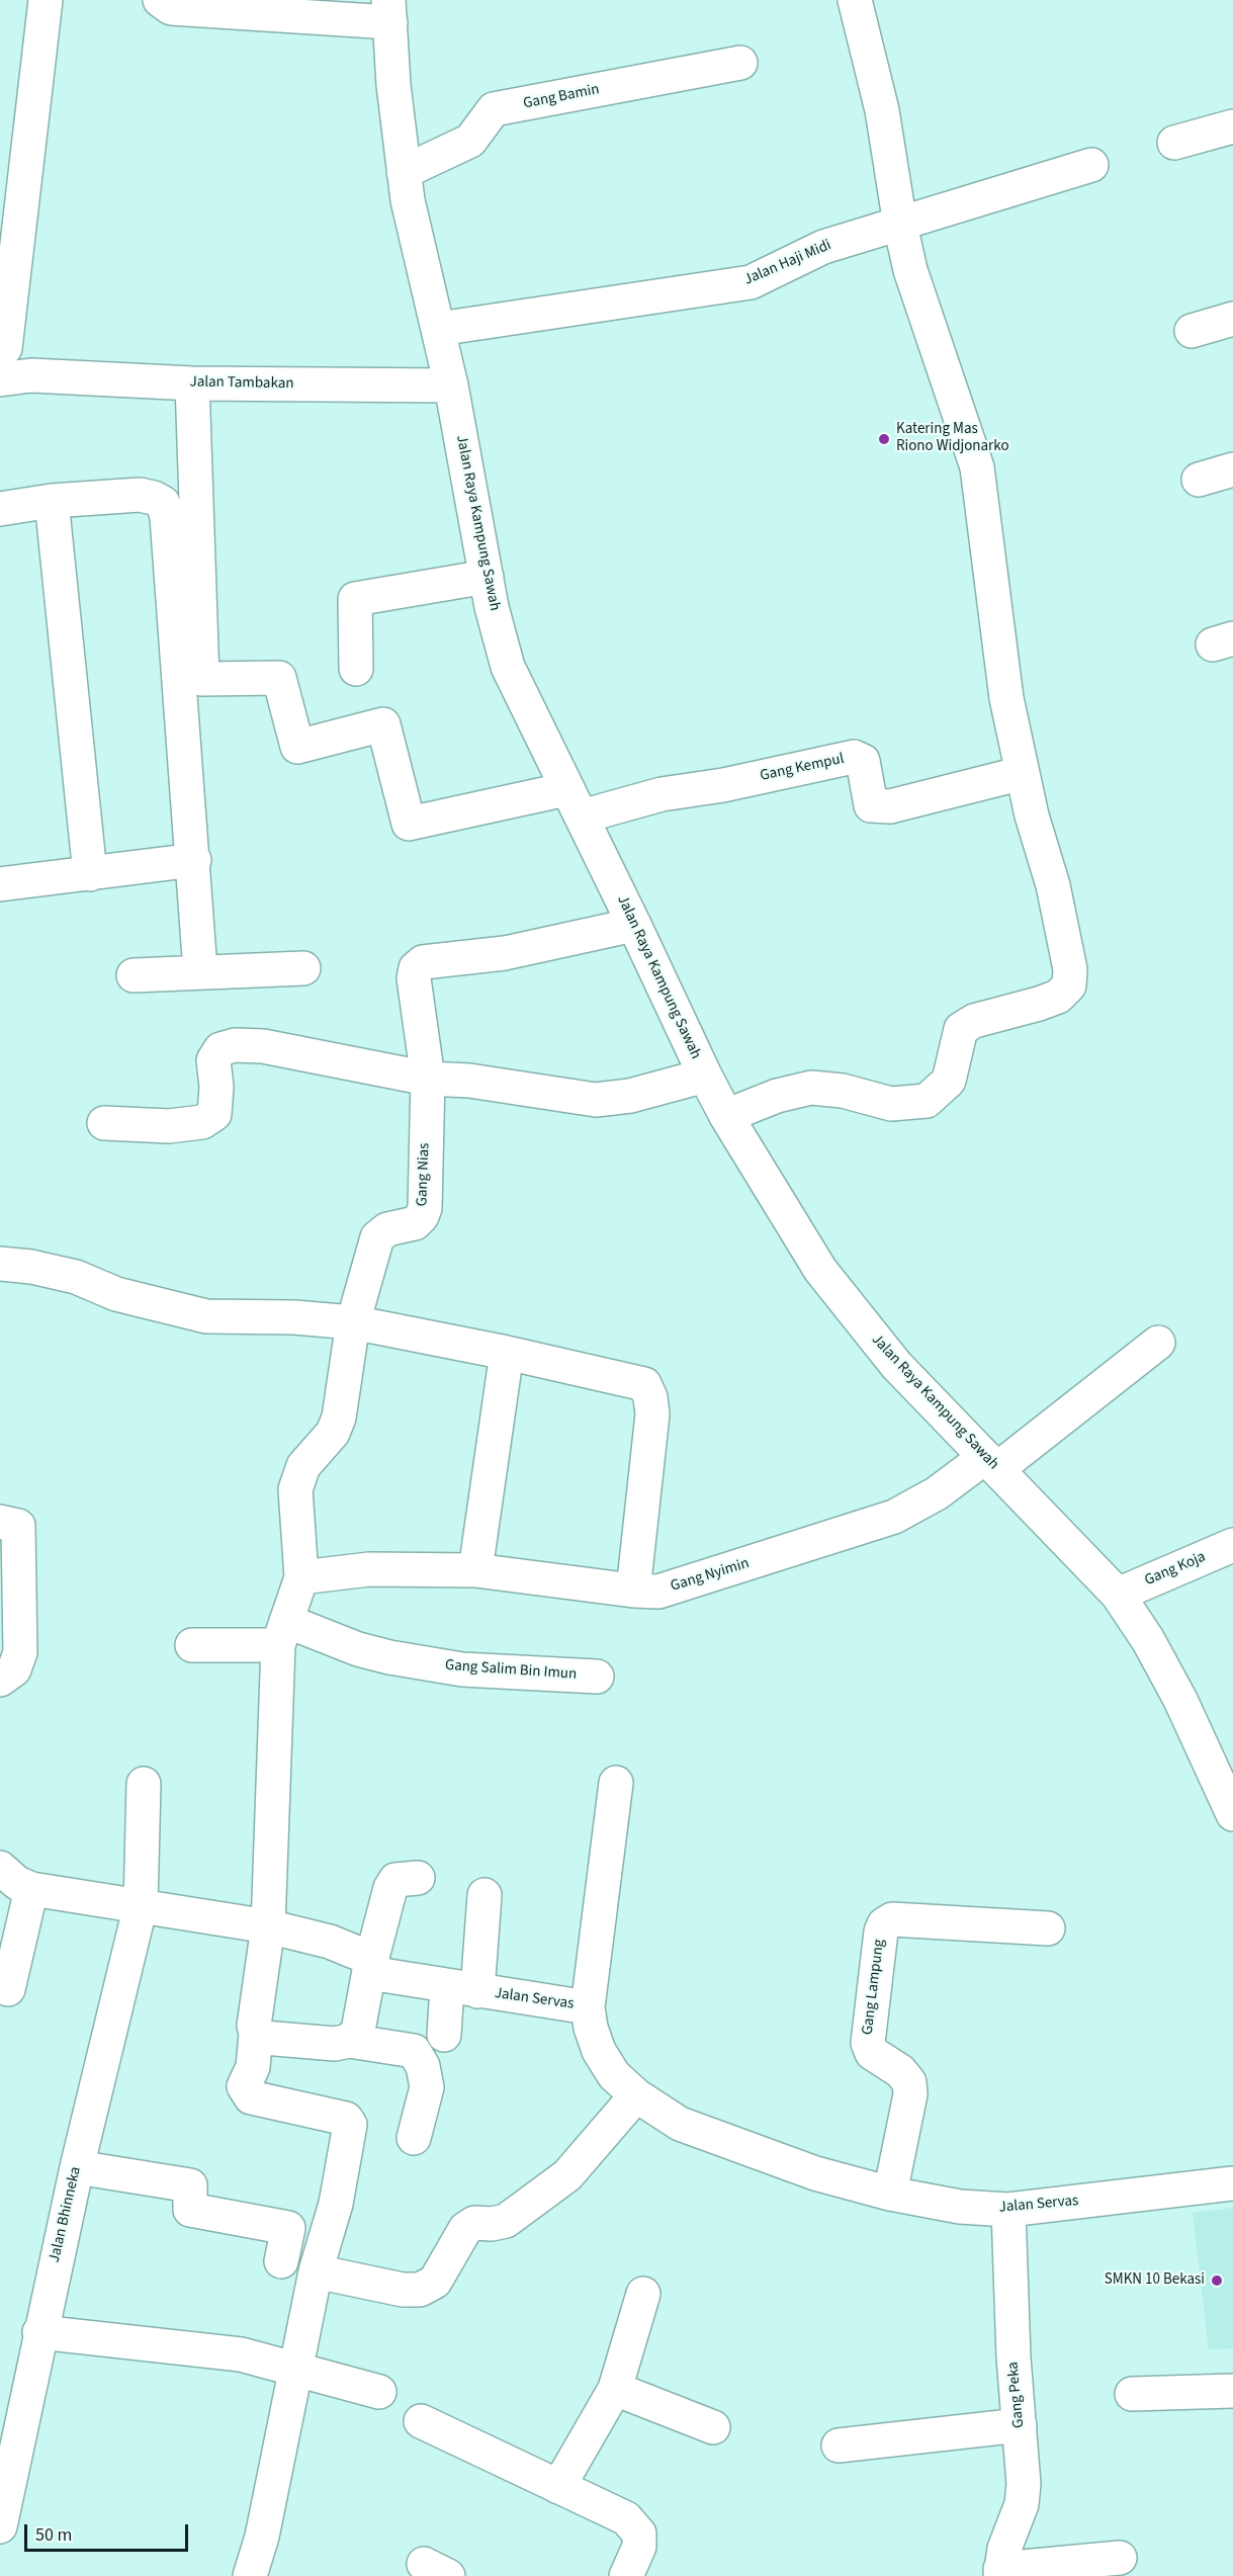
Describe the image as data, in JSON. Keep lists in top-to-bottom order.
{
  "streets": {
    "street": [
      "Gang Bamin",
      "Jalan Haji Midi",
      "Jalan Tambakan",
      "Jalan Raya Kampung Sawah",
      "Gang Kempul",
      "Gang Nias",
      "Gang Koja",
      "Gang Nyimin",
      "Gang Salim Bin Imun",
      "Gang Lampung",
      "Jalan Servas",
      "Jalan Bhinneka",
      "Gang Peka"
    ]
  },
  "crossings": [
    ["Gang Bamin", "Jalan Raya Kampung Sawah"],
    ["Jalan Haji Midi", "Jalan Raya Kampung Sawah"],
    ["Jalan Tambakan", "Jalan Raya Kampung Sawah"],
    ["Jalan Raya Kampung Sawah", "Gang Kempul"],
    ["Jalan Raya Kampung Sawah", "Gang Koja"],
    ["Jalan Raya Kampung Sawah", "Gang Nyimin"],
    ["Gang Nias", "Gang Nyimin"],
    ["Gang Lampung", "Jalan Servas"],
    ["Jalan Servas", "Jalan Bhinneka"],
    ["Jalan Servas", "Gang Peka"]
  ],
  "places": ["Katering Mas Riono Widjonarko", "SMKN 10 Bekasi"],
  "scale_bar": "50 m"
}
